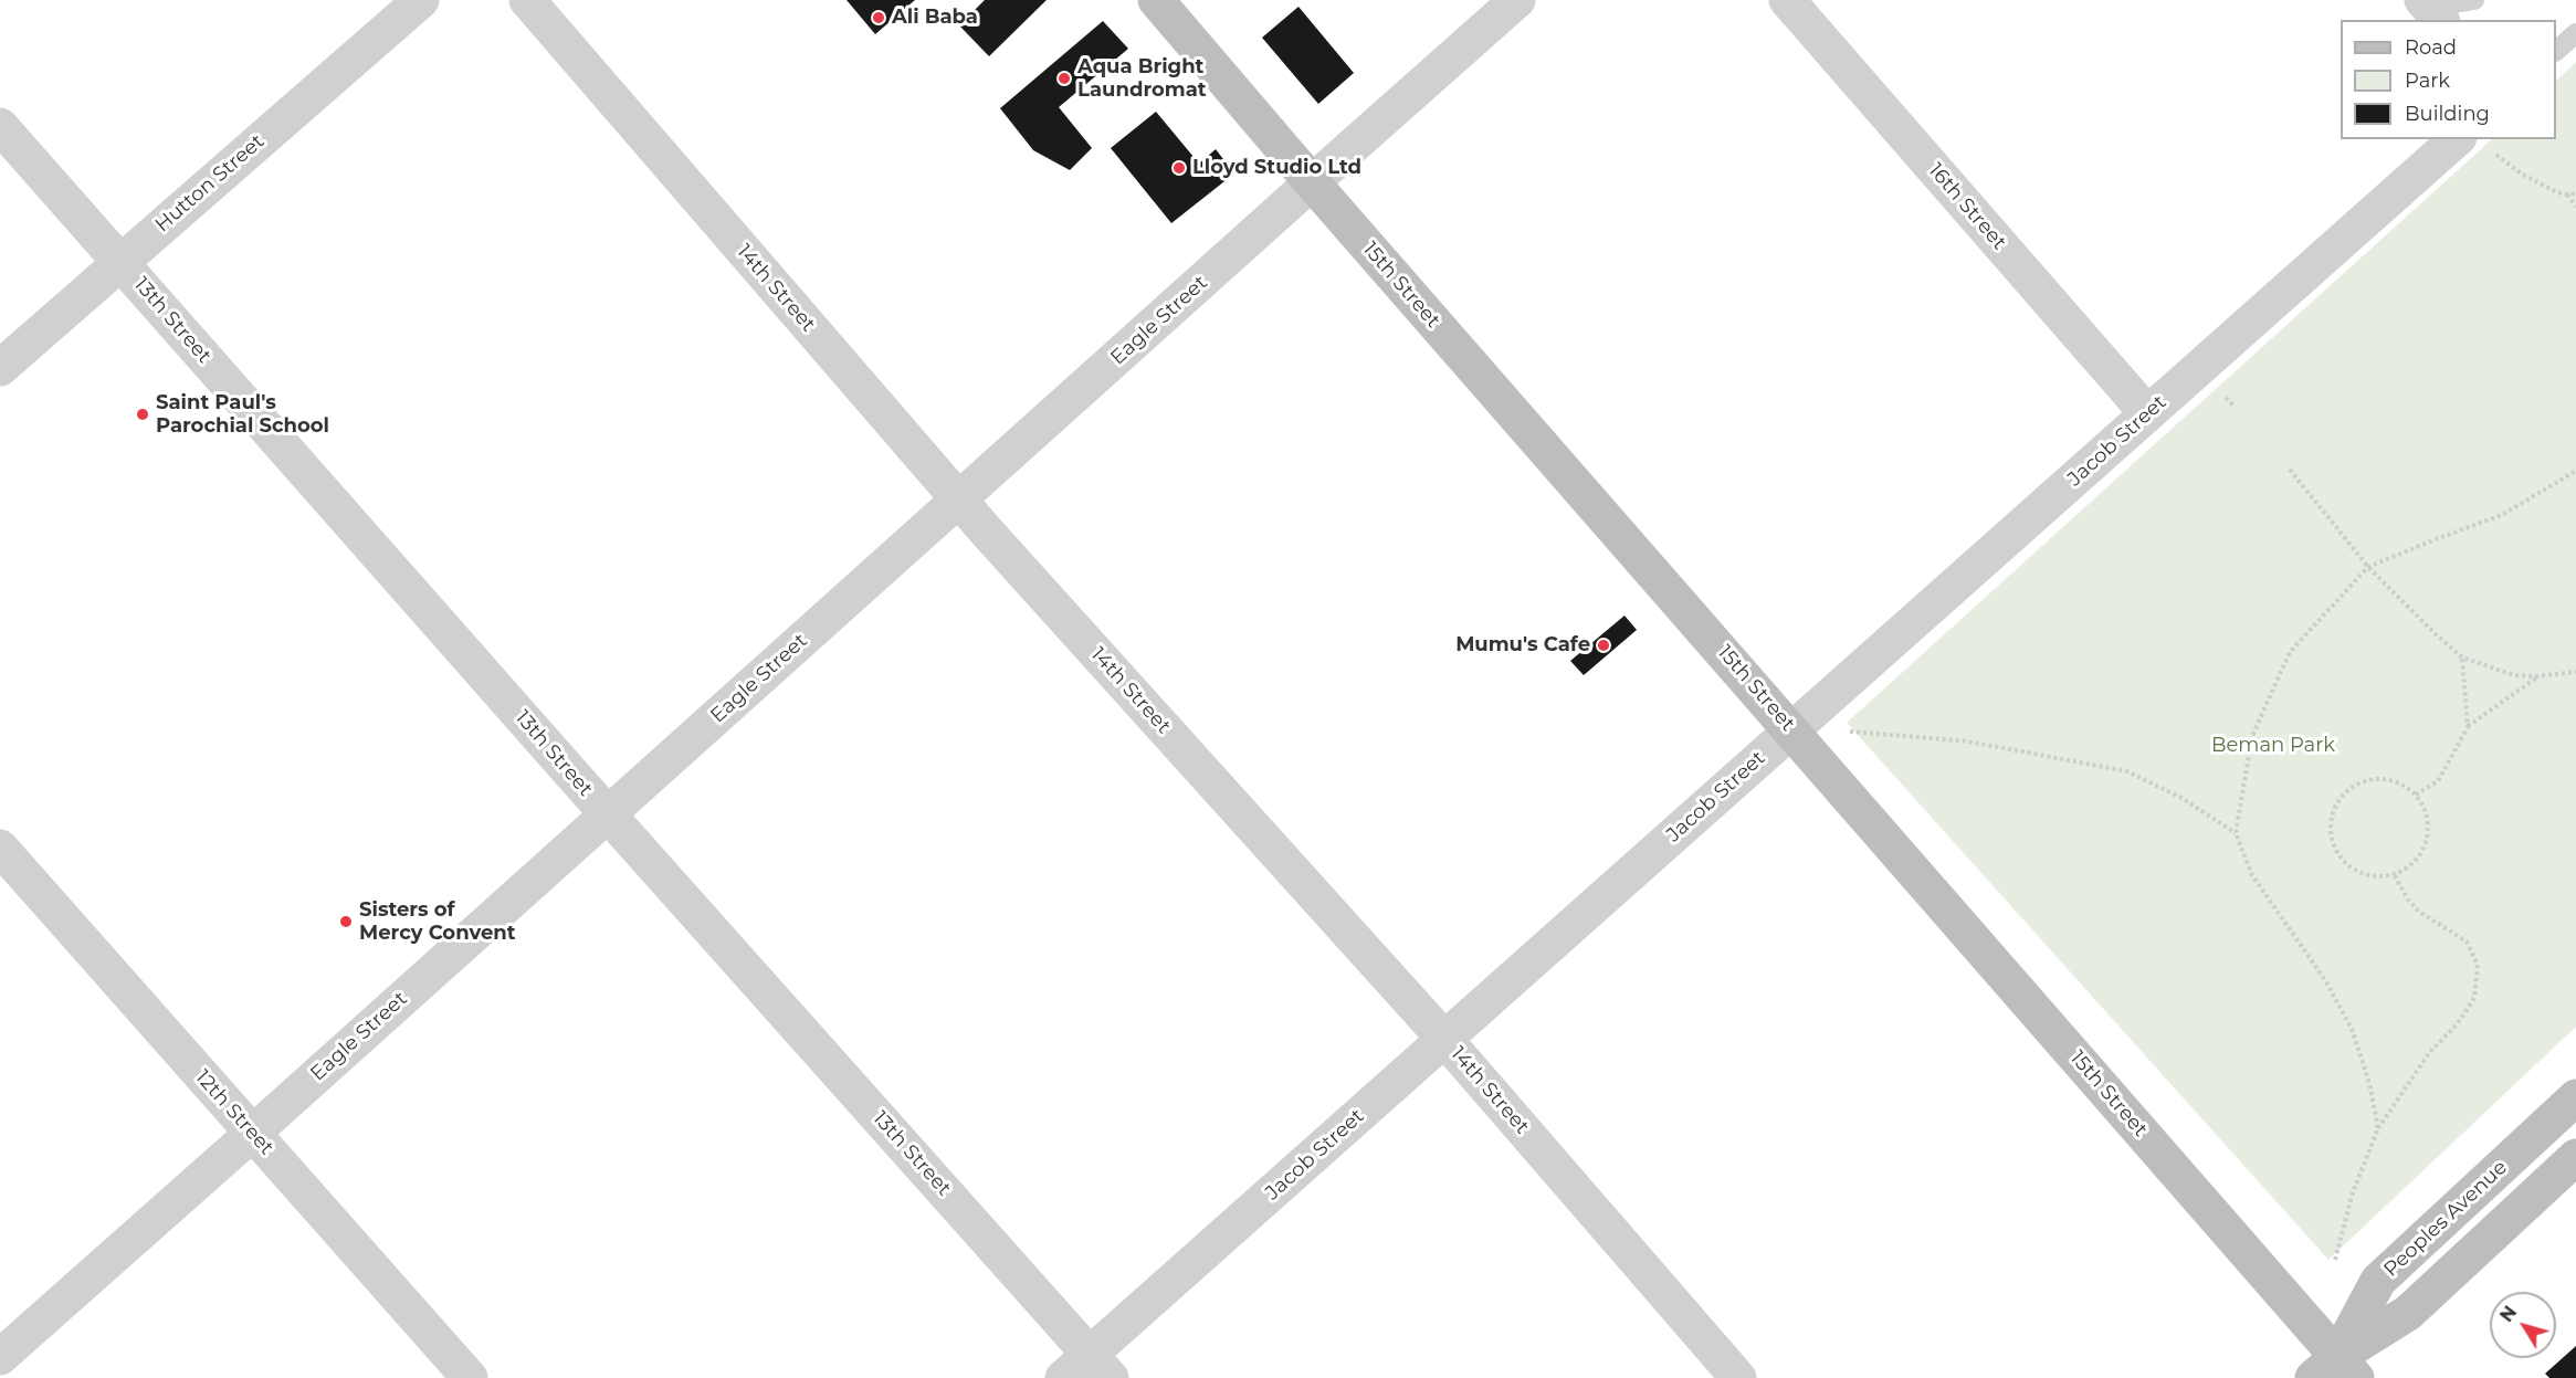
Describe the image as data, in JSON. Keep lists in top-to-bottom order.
{
  "streets": {
    "street": [
      "Hutton Street",
      "16th Street",
      "15th Street",
      "14th Street",
      "13th Street",
      "Eagle Street",
      "Jacob Street",
      "12th Street",
      "Peoples Avenue"
    ]
  },
  "crossings": [
    ["Hutton Street", "13th Street"],
    ["16th Street", "Jacob Street"],
    ["15th Street", "Eagle Street"],
    ["15th Street", "Jacob Street"],
    ["15th Street", "Peoples Avenue"],
    ["14th Street", "Eagle Street"],
    ["14th Street", "Jacob Street"],
    ["13th Street", "Eagle Street"],
    ["13th Street", "Jacob Street"],
    ["Eagle Street", "12th Street"]
  ],
  "parks": ["Beman Park"],
  "places": [
    "Ali Baba",
    "Aqua Bright Laundromat",
    "Lloyd Studio Ltd",
    "Saint Paul's Parochial School",
    "Mumu's Cafe",
    "Sisters of Mercy Convent"
  ],
  "legend": ["Road", "Park", "Building"],
  "north": "top left"
}
